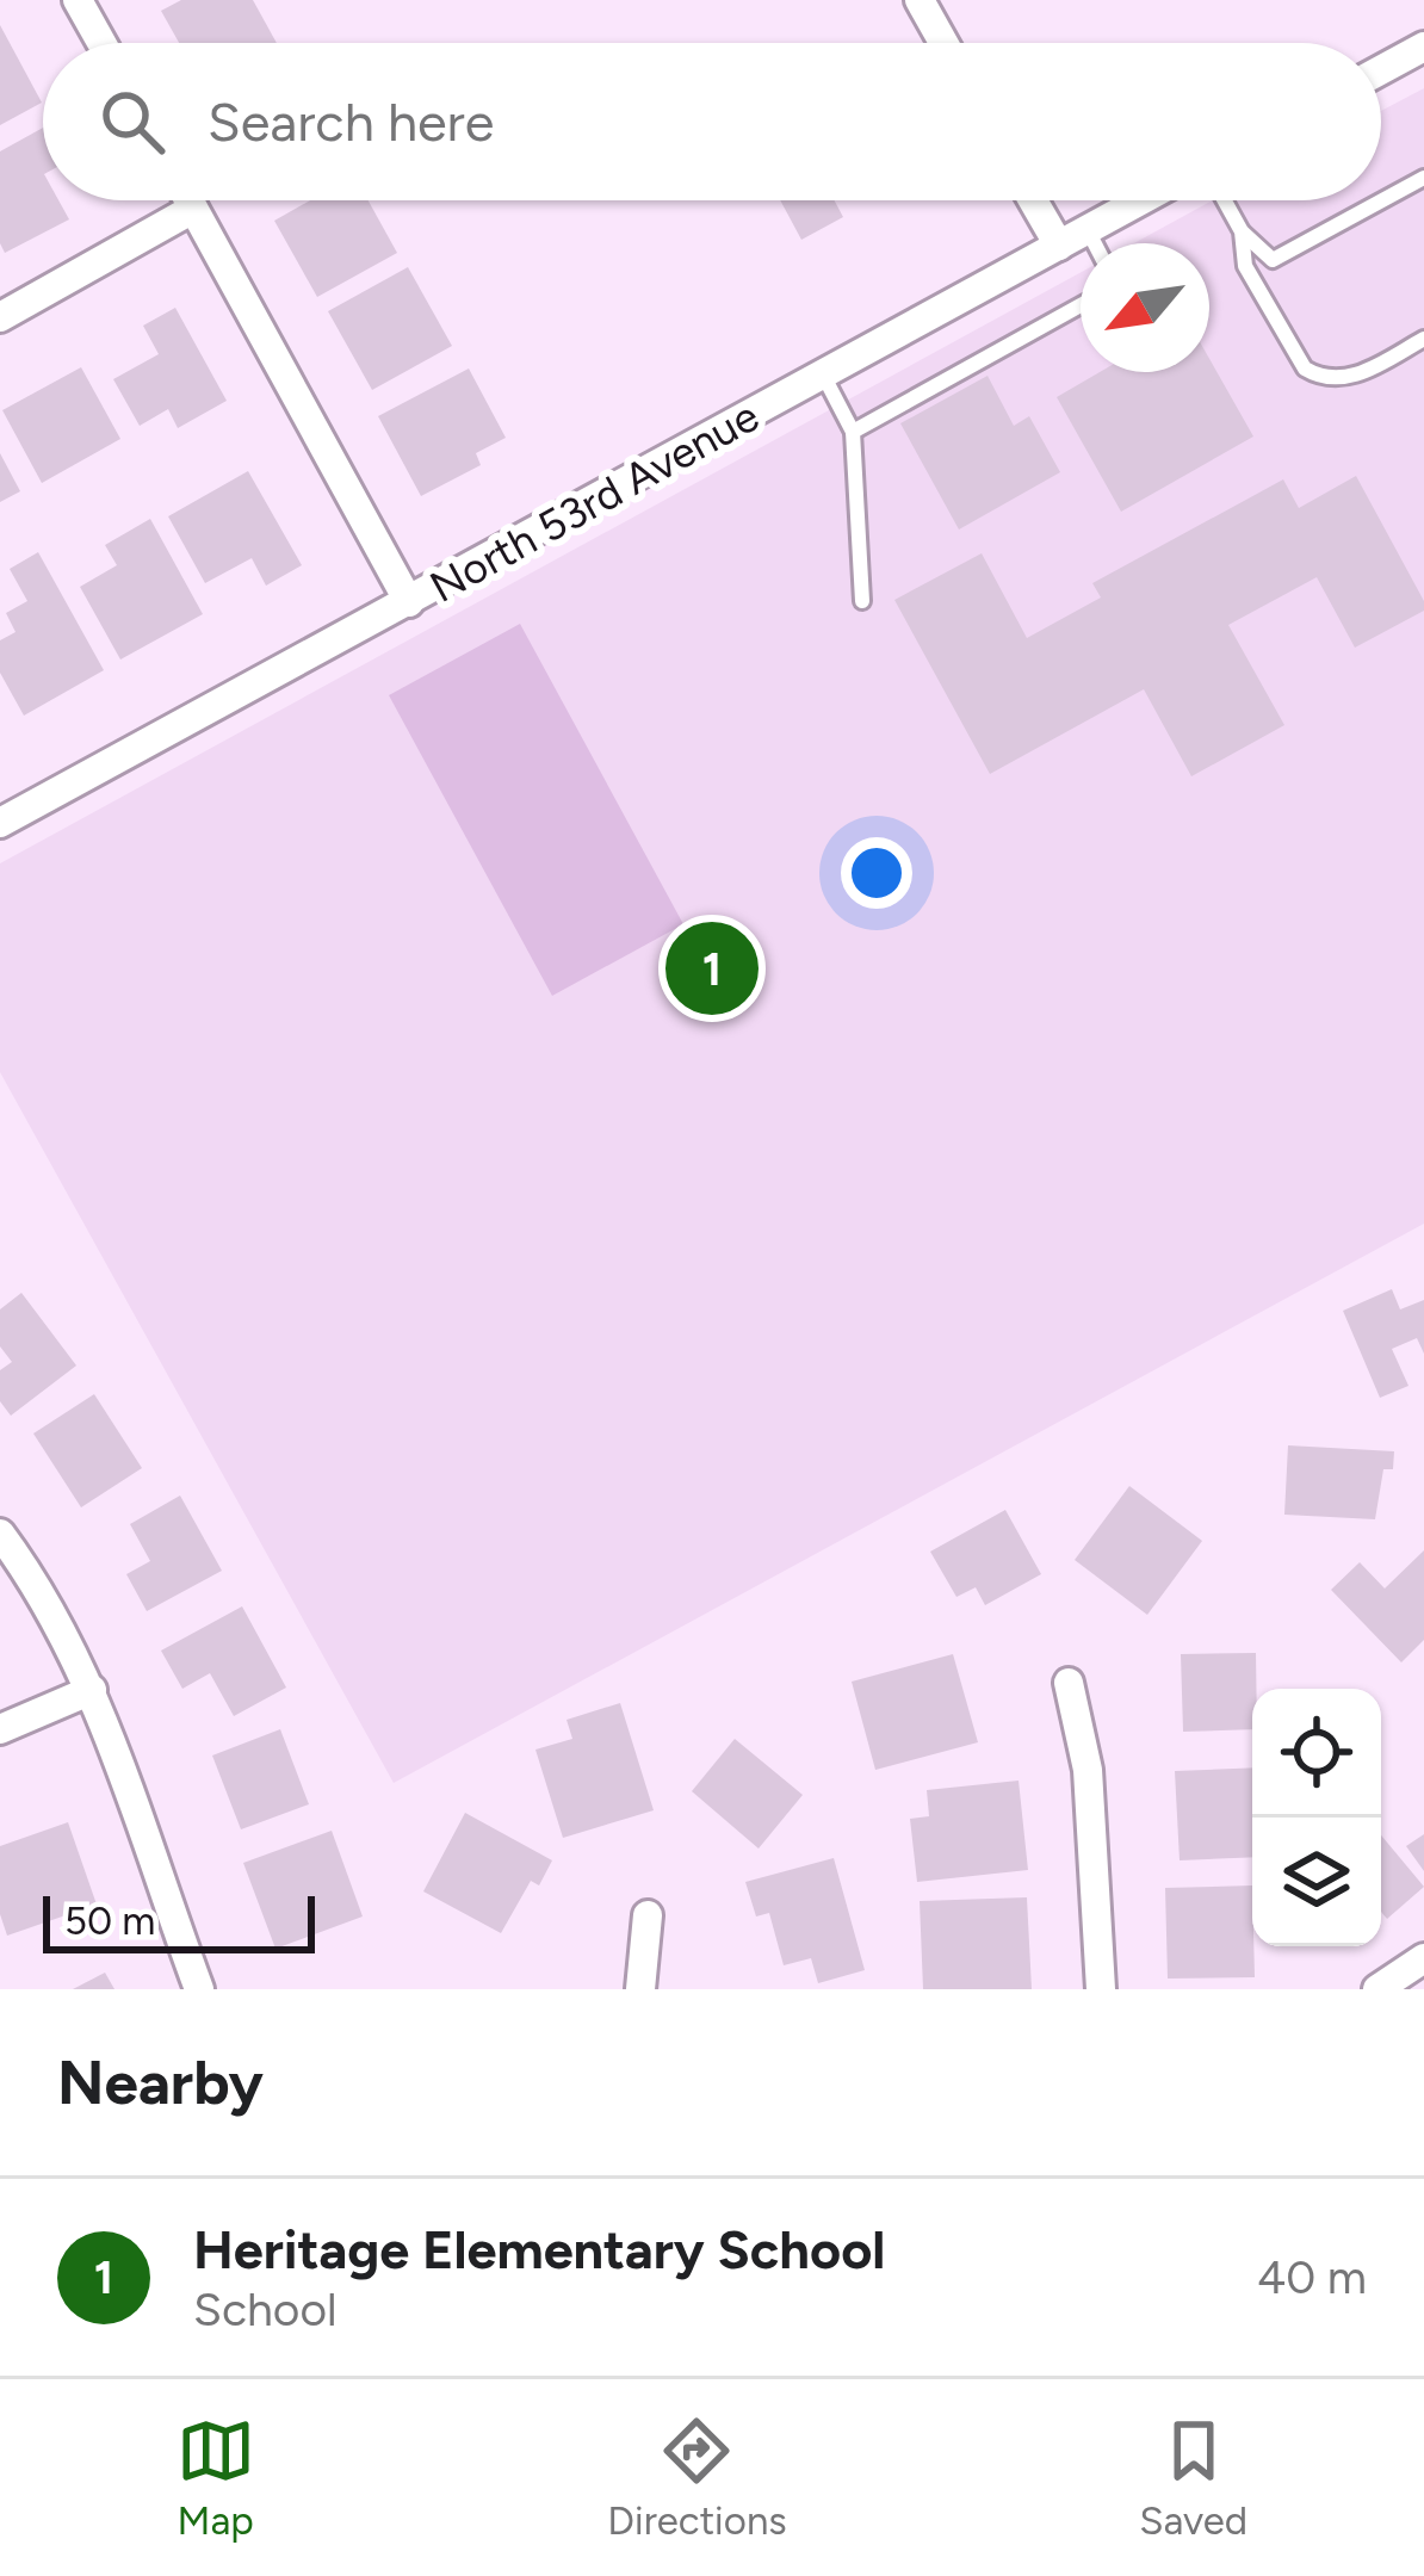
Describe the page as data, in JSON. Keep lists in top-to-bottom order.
{
  "streets": {
    "street": ["North 53rd Avenue"]
  },
  "scale_bar": "50 m",
  "north": "bottom left",
  "page": {
    "search": "Search here",
    "pins": "1",
    "scale": "50 m",
    "heading": "Nearby",
    "list": [
      {
        "mark": "1",
        "name": "Heritage Elementary School",
        "note": "School",
        "value": "40 m"
      }
    ],
    "nav": ["Map", "Directions", "Saved"]
  }
}
